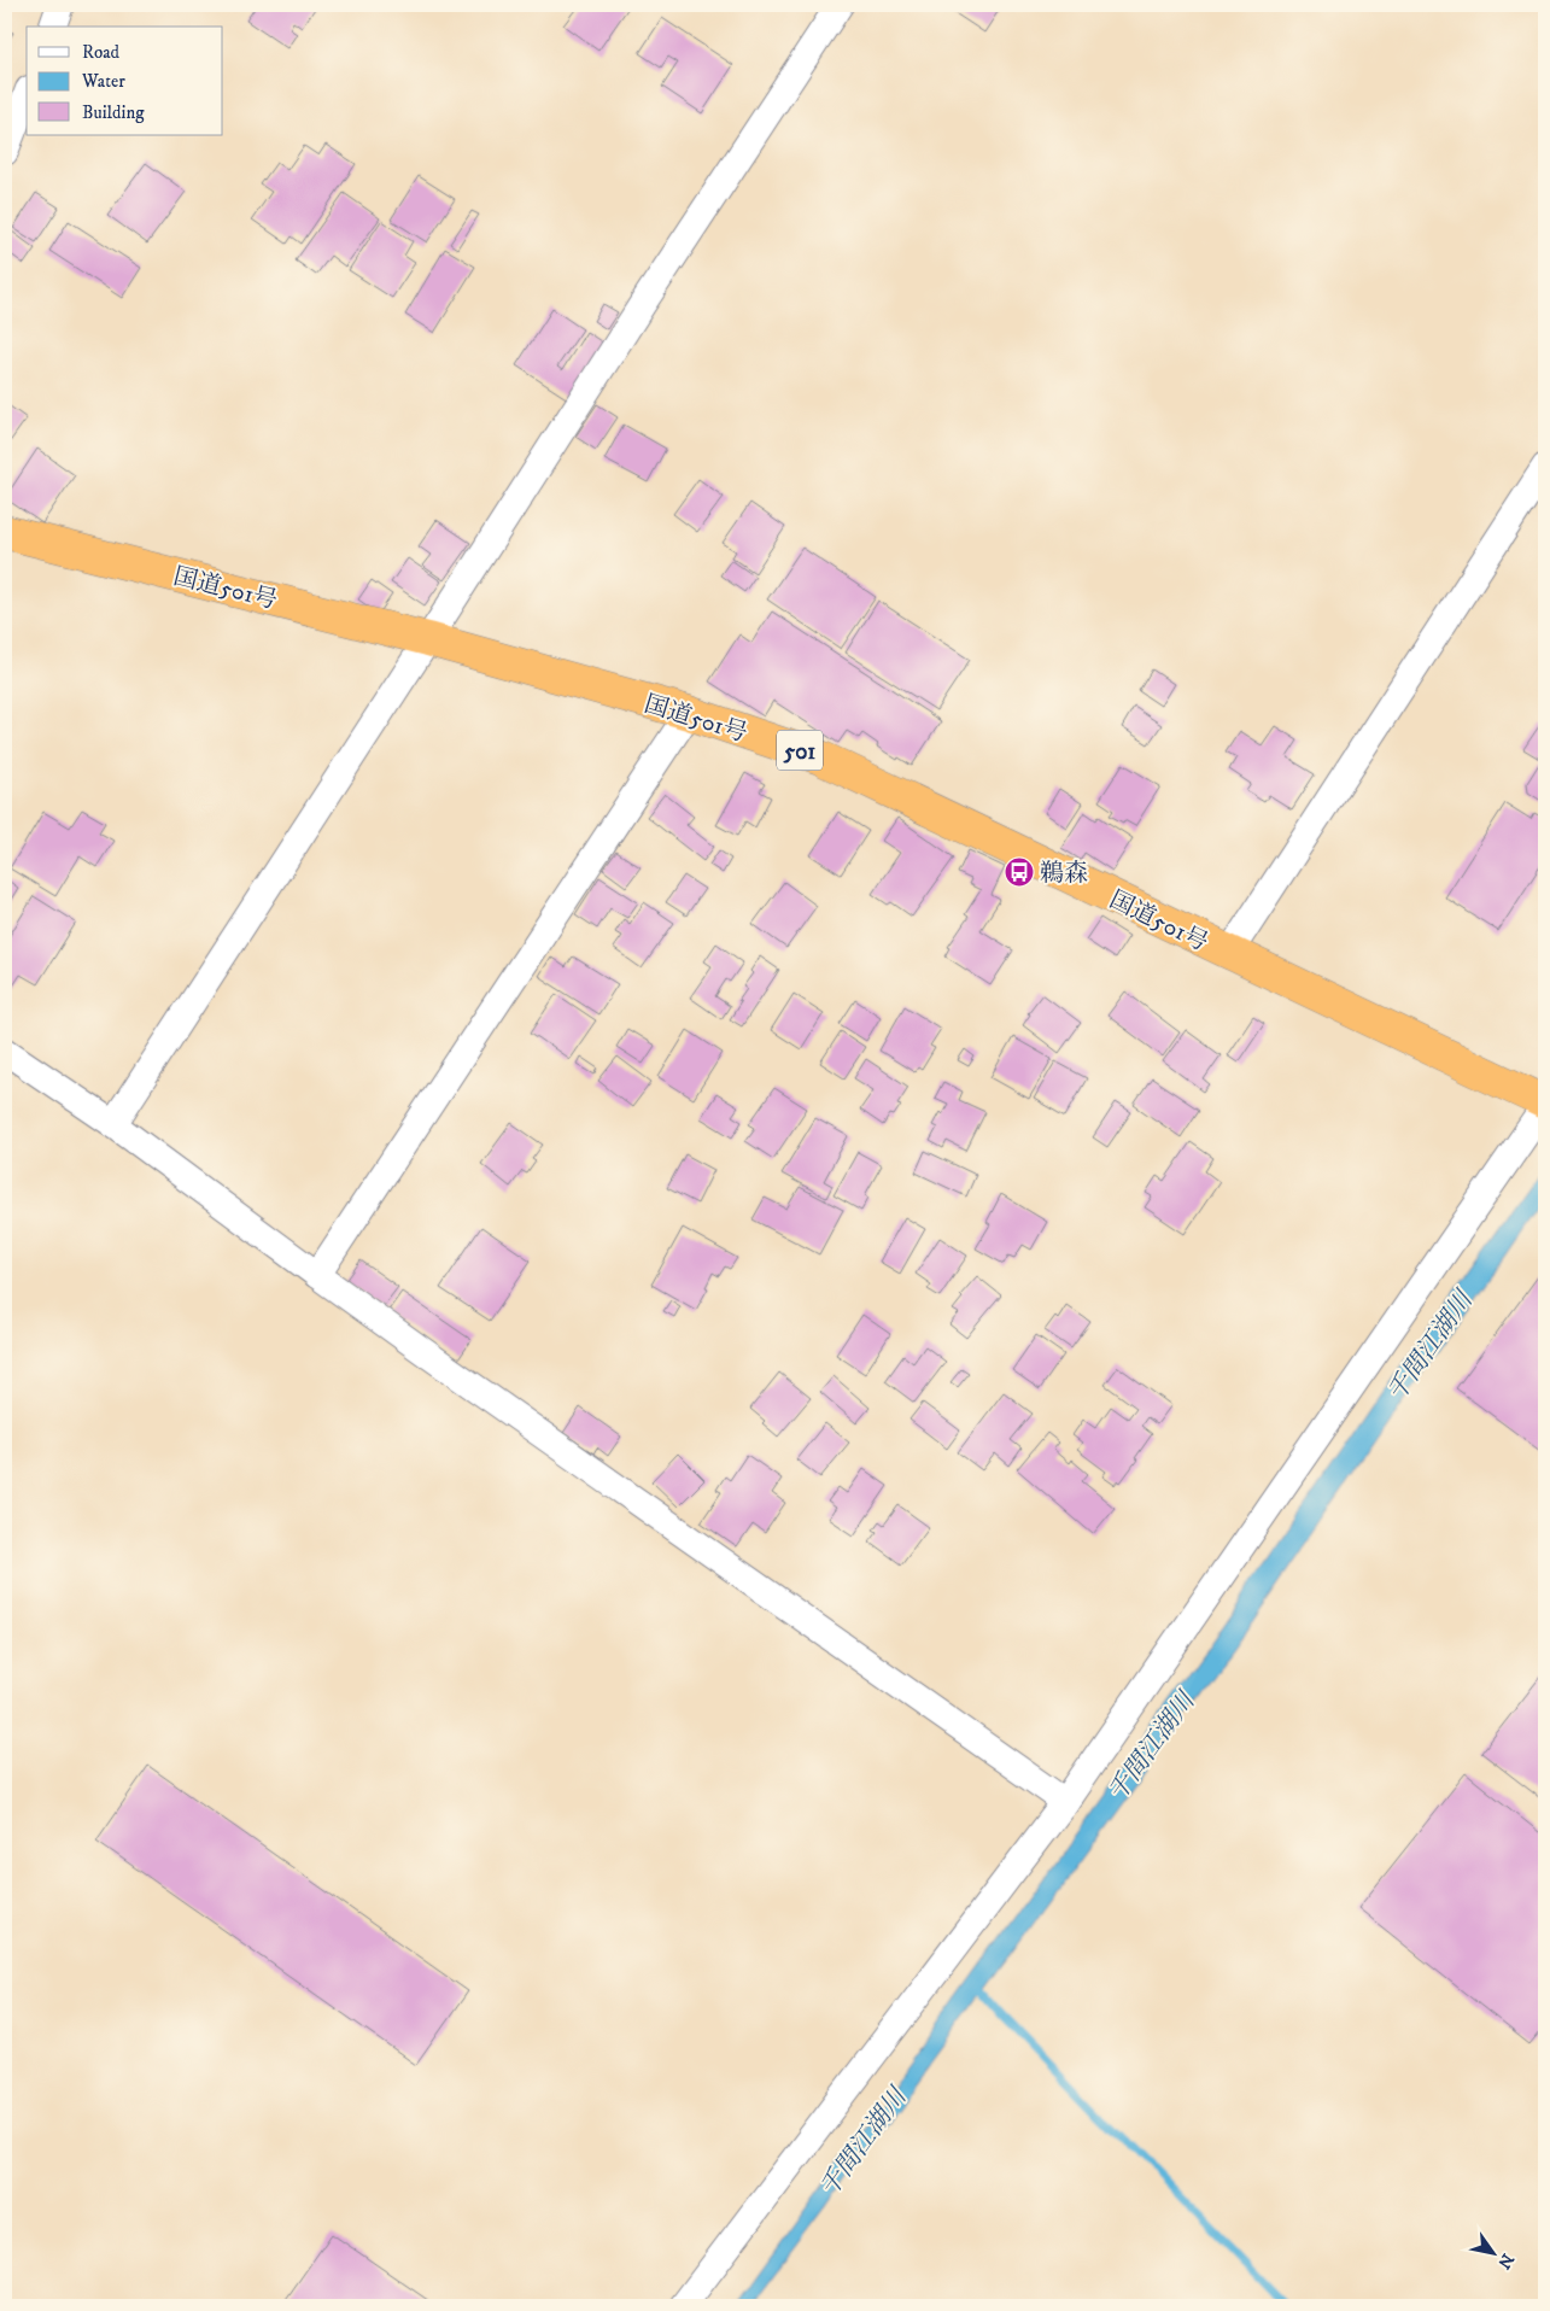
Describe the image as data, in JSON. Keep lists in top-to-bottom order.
{
  "streets": {
    "highway": ["国道501号", "501"]
  },
  "water": ["千間江湖川"],
  "places": {
    "bus stop": ["鵜森"]
  },
  "legend": ["Road", "Water", "Building"],
  "north": "bottom right"
}
